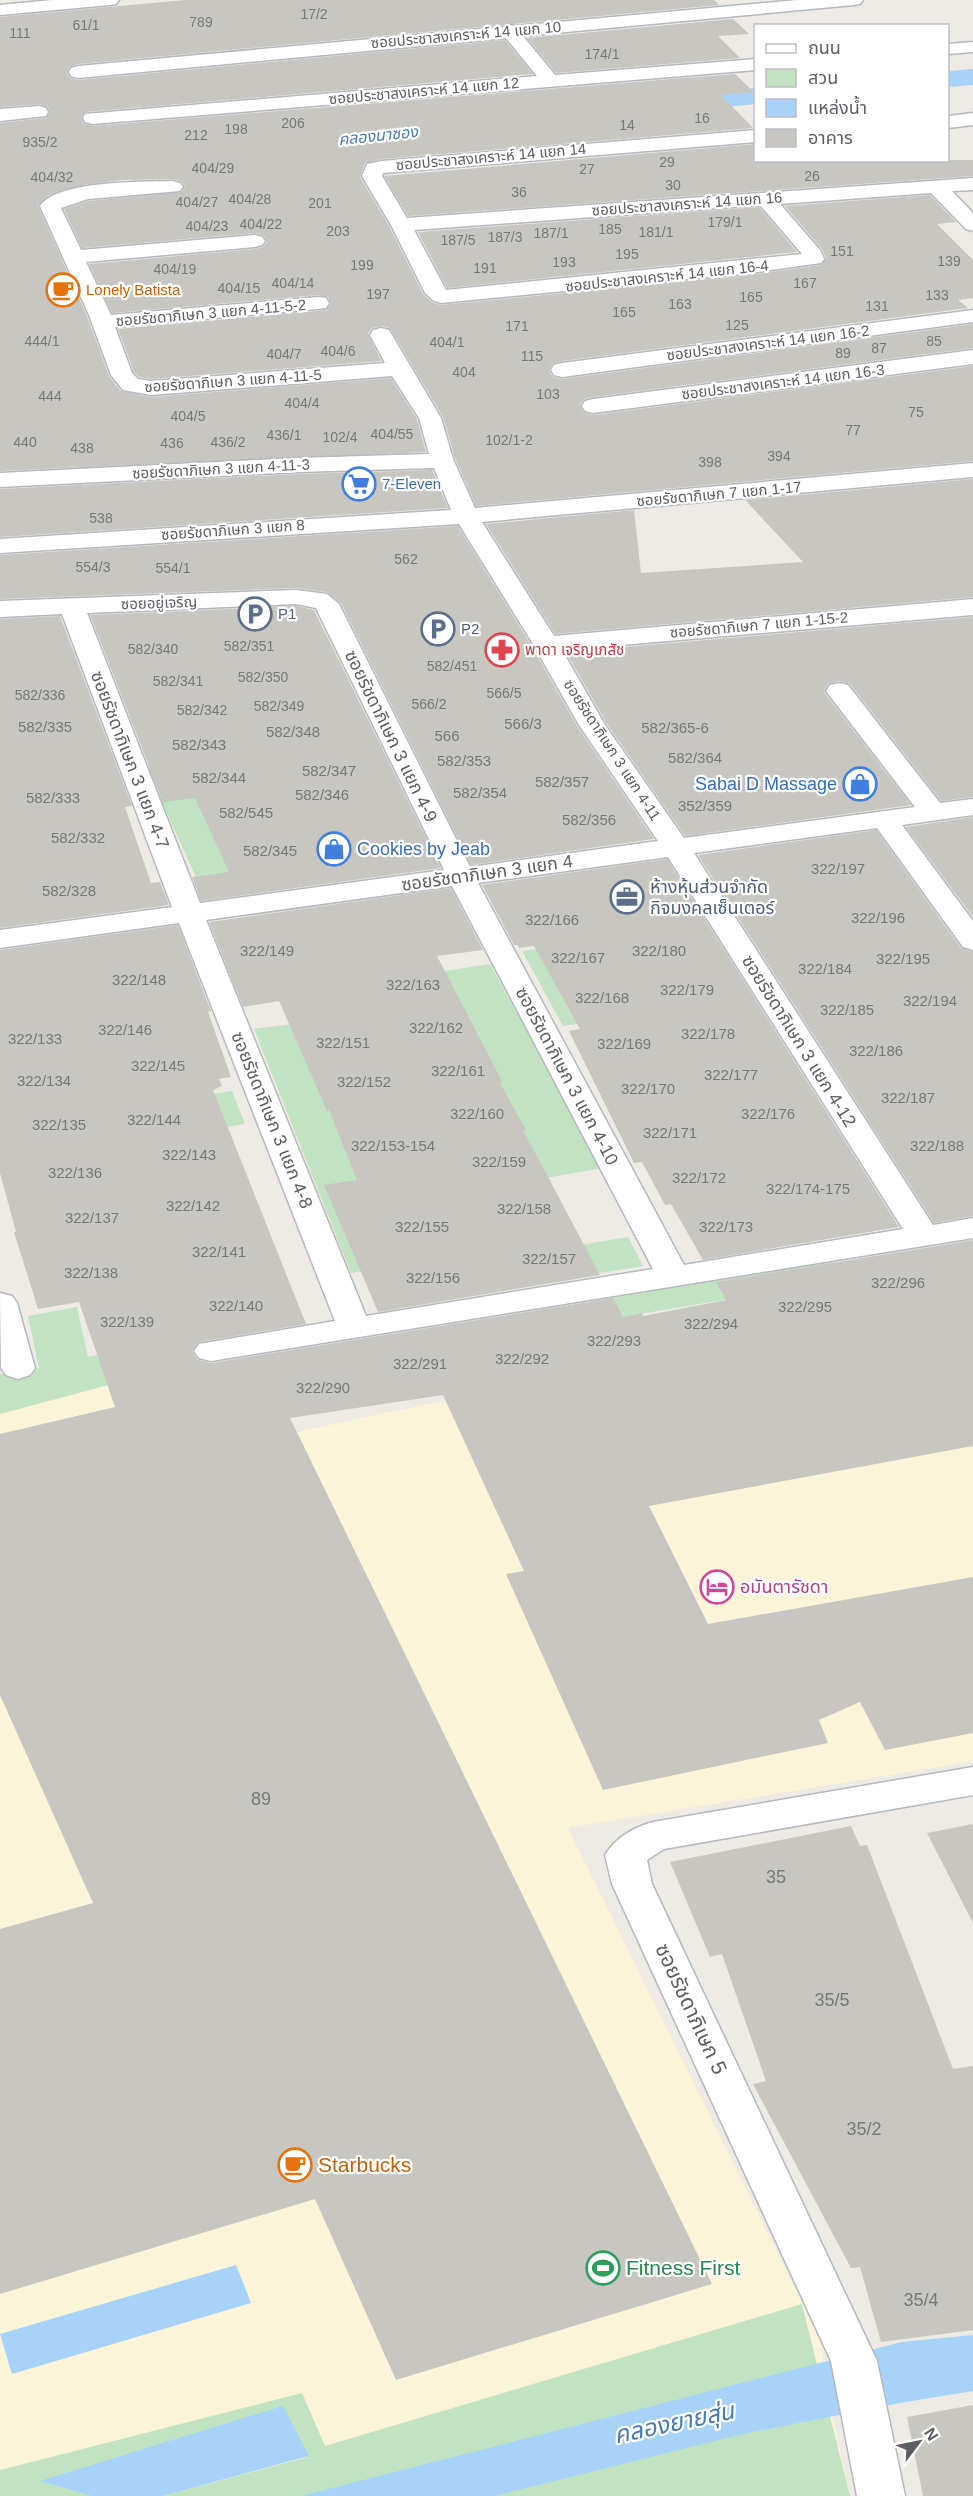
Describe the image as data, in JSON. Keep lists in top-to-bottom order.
{
  "streets": {
    "street": [
      "ซอยประชาสงเคราะห์ 14 แยก 10",
      "ซอยประชาสงเคราะห์ 14 แยก 12",
      "ซอยประชาสงเคราะห์ 14 แยก 14",
      "ซอยประชาสงเคราะห์ 14 แยก 16",
      "ซอยประชาสงเคราะห์ 14 แยก 16-4",
      "ซอยรัชดาภิเษก 3 แยก 4-11-5-2",
      "ซอยประชาสงเคราะห์ 14 แยก 16-2",
      "ซอยรัชดาภิเษก 3 แยก 4-11-5",
      "ซอยประชาสงเคราะห์ 14 แยก 16-3",
      "ซอยรัชดาภิเษก 3 แยก 4-11-3",
      "ซอยรัชดาภิเษก 7 แยก 1-17",
      "ซอยรัชดาภิเษก 3 แยก 8",
      "ซอยอยู่เจริญ",
      "ซอยรัชดาภิเษก 7 แยก 1-15-2",
      "ซอยรัชดาภิเษก 3 แยก 4-9",
      "ซอยรัชดาภิเษก 3 แยก 4-11",
      "ซอยรัชดาภิเษก 3 แยก 4-7",
      "ซอยรัชดาภิเษก 3 แยก 4",
      "ซอยรัชดาภิเษก 3 แยก 4-12",
      "ซอยรัชดาภิเษก 3 แยก 4-10",
      "ซอยรัชดาภิเษก 3 แยก 4-8",
      "ซอยรัชดาภิเษก 5"
    ]
  },
  "crossings": [
    ["ซอยประชาสงเคราะห์ 14 แยก 14", "ซอยประชาสงเคราะห์ 14 แยก 16"],
    ["ซอยประชาสงเคราะห์ 14 แยก 14", "ซอยประชาสงเคราะห์ 14 แยก 16-4"],
    ["ซอยประชาสงเคราะห์ 14 แยก 16", "ซอยประชาสงเคราะห์ 14 แยก 16-4"],
    ["ซอยรัชดาภิเษก 3 แยก 4-11-5-2", "ซอยรัชดาภิเษก 3 แยก 4-11-5"],
    ["ซอยรัชดาภิเษก 3 แยก 4-11-5", "ซอยรัชดาภิเษก 3 แยก 4-11"],
    ["ซอยรัชดาภิเษก 3 แยก 4-11-3", "ซอยรัชดาภิเษก 3 แยก 4-11"],
    ["ซอยรัชดาภิเษก 7 แยก 1-17", "ซอยรัชดาภิเษก 3 แยก 8"],
    ["ซอยรัชดาภิเษก 7 แยก 1-17", "ซอยรัชดาภิเษก 3 แยก 4-11"],
    ["ซอยรัชดาภิเษก 3 แยก 8", "ซอยรัชดาภิเษก 3 แยก 4-11"],
    ["ซอยอยู่เจริญ", "ซอยรัชดาภิเษก 3 แยก 4-9"],
    ["ซอยอยู่เจริญ", "ซอยรัชดาภิเษก 3 แยก 4-7"],
    ["ซอยรัชดาภิเษก 7 แยก 1-15-2", "ซอยรัชดาภิเษก 3 แยก 4-11"],
    ["ซอยรัชดาภิเษก 3 แยก 4-9", "ซอยรัชดาภิเษก 3 แยก 4"],
    ["ซอยรัชดาภิเษก 3 แยก 4-9", "ซอยรัชดาภิเษก 3 แยก 4-10"],
    ["ซอยรัชดาภิเษก 3 แยก 4-11", "ซอยรัชดาภิเษก 3 แยก 4"],
    ["ซอยรัชดาภิเษก 3 แยก 4-11", "ซอยรัชดาภิเษก 3 แยก 4-12"],
    ["ซอยรัชดาภิเษก 3 แยก 4-7", "ซอยรัชดาภิเษก 3 แยก 4"],
    ["ซอยรัชดาภิเษก 3 แยก 4-7", "ซอยรัชดาภิเษก 3 แยก 4-8"],
    ["ซอยรัชดาภิเษก 3 แยก 4", "ซอยรัชดาภิเษก 3 แยก 4-12"],
    ["ซอยรัชดาภิเษก 3 แยก 4", "ซอยรัชดาภิเษก 3 แยก 4-10"],
    ["ซอยรัชดาภิเษก 3 แยก 4", "ซอยรัชดาภิเษก 3 แยก 4-8"]
  ],
  "water": ["คลองนาซอง", "คลองยายสุ่น"],
  "places": {
    "cafe": ["Lonely Batista", "Starbucks"],
    "supermarket": ["7-Eleven"],
    "parking": ["P1", "P2"],
    "pharmacy": ["พาดา เจริญเภสัช"],
    "shop": ["Sabai D Massage", "Cookies by Jeab"],
    "office": ["ห้างหุ้นส่วนจำกัด กิจมงคลเซ็นเตอร์"],
    "hotel": ["อมันตารัชดา"],
    "sports": ["Fitness First"]
  },
  "house_numbers": [
    "17/2",
    "789",
    "61/1",
    "111",
    "174/1",
    "16",
    "206",
    "14",
    "198",
    "212",
    "935/2",
    "29",
    "404/29",
    "27",
    "26",
    "404/32",
    "30",
    "36",
    "404/28",
    "404/27",
    "201",
    "179/1",
    "404/22",
    "404/23",
    "185",
    "203",
    "181/1",
    "187/1",
    "187/3",
    "187/5",
    "151",
    "195",
    "139",
    "193",
    "199",
    "191",
    "404/19",
    "404/14",
    "167",
    "404/15",
    "197",
    "133",
    "165",
    "163",
    "131",
    "165",
    "125",
    "171",
    "444/1",
    "85",
    "404/1",
    "87",
    "404/6",
    "89",
    "404/7",
    "115",
    "404",
    "103",
    "444",
    "404/4",
    "75",
    "404/5",
    "77",
    "404/55",
    "436/1",
    "102/4",
    "102/1-2",
    "440",
    "436/2",
    "436",
    "438",
    "394",
    "398",
    "538",
    "562",
    "554/3",
    "554/1",
    "582/351",
    "582/340",
    "582/451",
    "582/350",
    "582/341",
    "566/5",
    "582/336",
    "566/2",
    "582/349",
    "582/342",
    "566/3",
    "582/335",
    "582/365-6",
    "582/348",
    "566",
    "582/343",
    "582/364",
    "582/353",
    "582/347",
    "582/344",
    "582/357",
    "582/354",
    "582/346",
    "582/333",
    "352/359",
    "582/545",
    "582/356",
    "582/332",
    "582/345",
    "322/197",
    "582/328",
    "322/196",
    "322/166",
    "322/149",
    "322/180",
    "322/167",
    "322/195",
    "322/184",
    "322/148",
    "322/163",
    "322/179",
    "322/168",
    "322/194",
    "322/185",
    "322/162",
    "322/146",
    "322/178",
    "322/133",
    "322/151",
    "322/169",
    "322/186",
    "322/145",
    "322/161",
    "322/177",
    "322/134",
    "322/152",
    "322/170",
    "322/187",
    "322/160",
    "322/176",
    "322/144",
    "322/135",
    "322/171",
    "322/153-154",
    "322/188",
    "322/143",
    "322/159",
    "322/136",
    "322/172",
    "322/174-175",
    "322/142",
    "322/158",
    "322/137",
    "322/155",
    "322/173",
    "322/141",
    "322/157",
    "322/138",
    "322/156",
    "322/296",
    "322/140",
    "322/295",
    "322/139",
    "322/294",
    "322/293",
    "322/292",
    "322/291",
    "322/290",
    "89",
    "35",
    "35/5",
    "35/2",
    "35/4"
  ],
  "legend": [
    "ถนน",
    "สวน",
    "แหล่งน้ำ",
    "อาคาร"
  ],
  "north": "top right"
}
